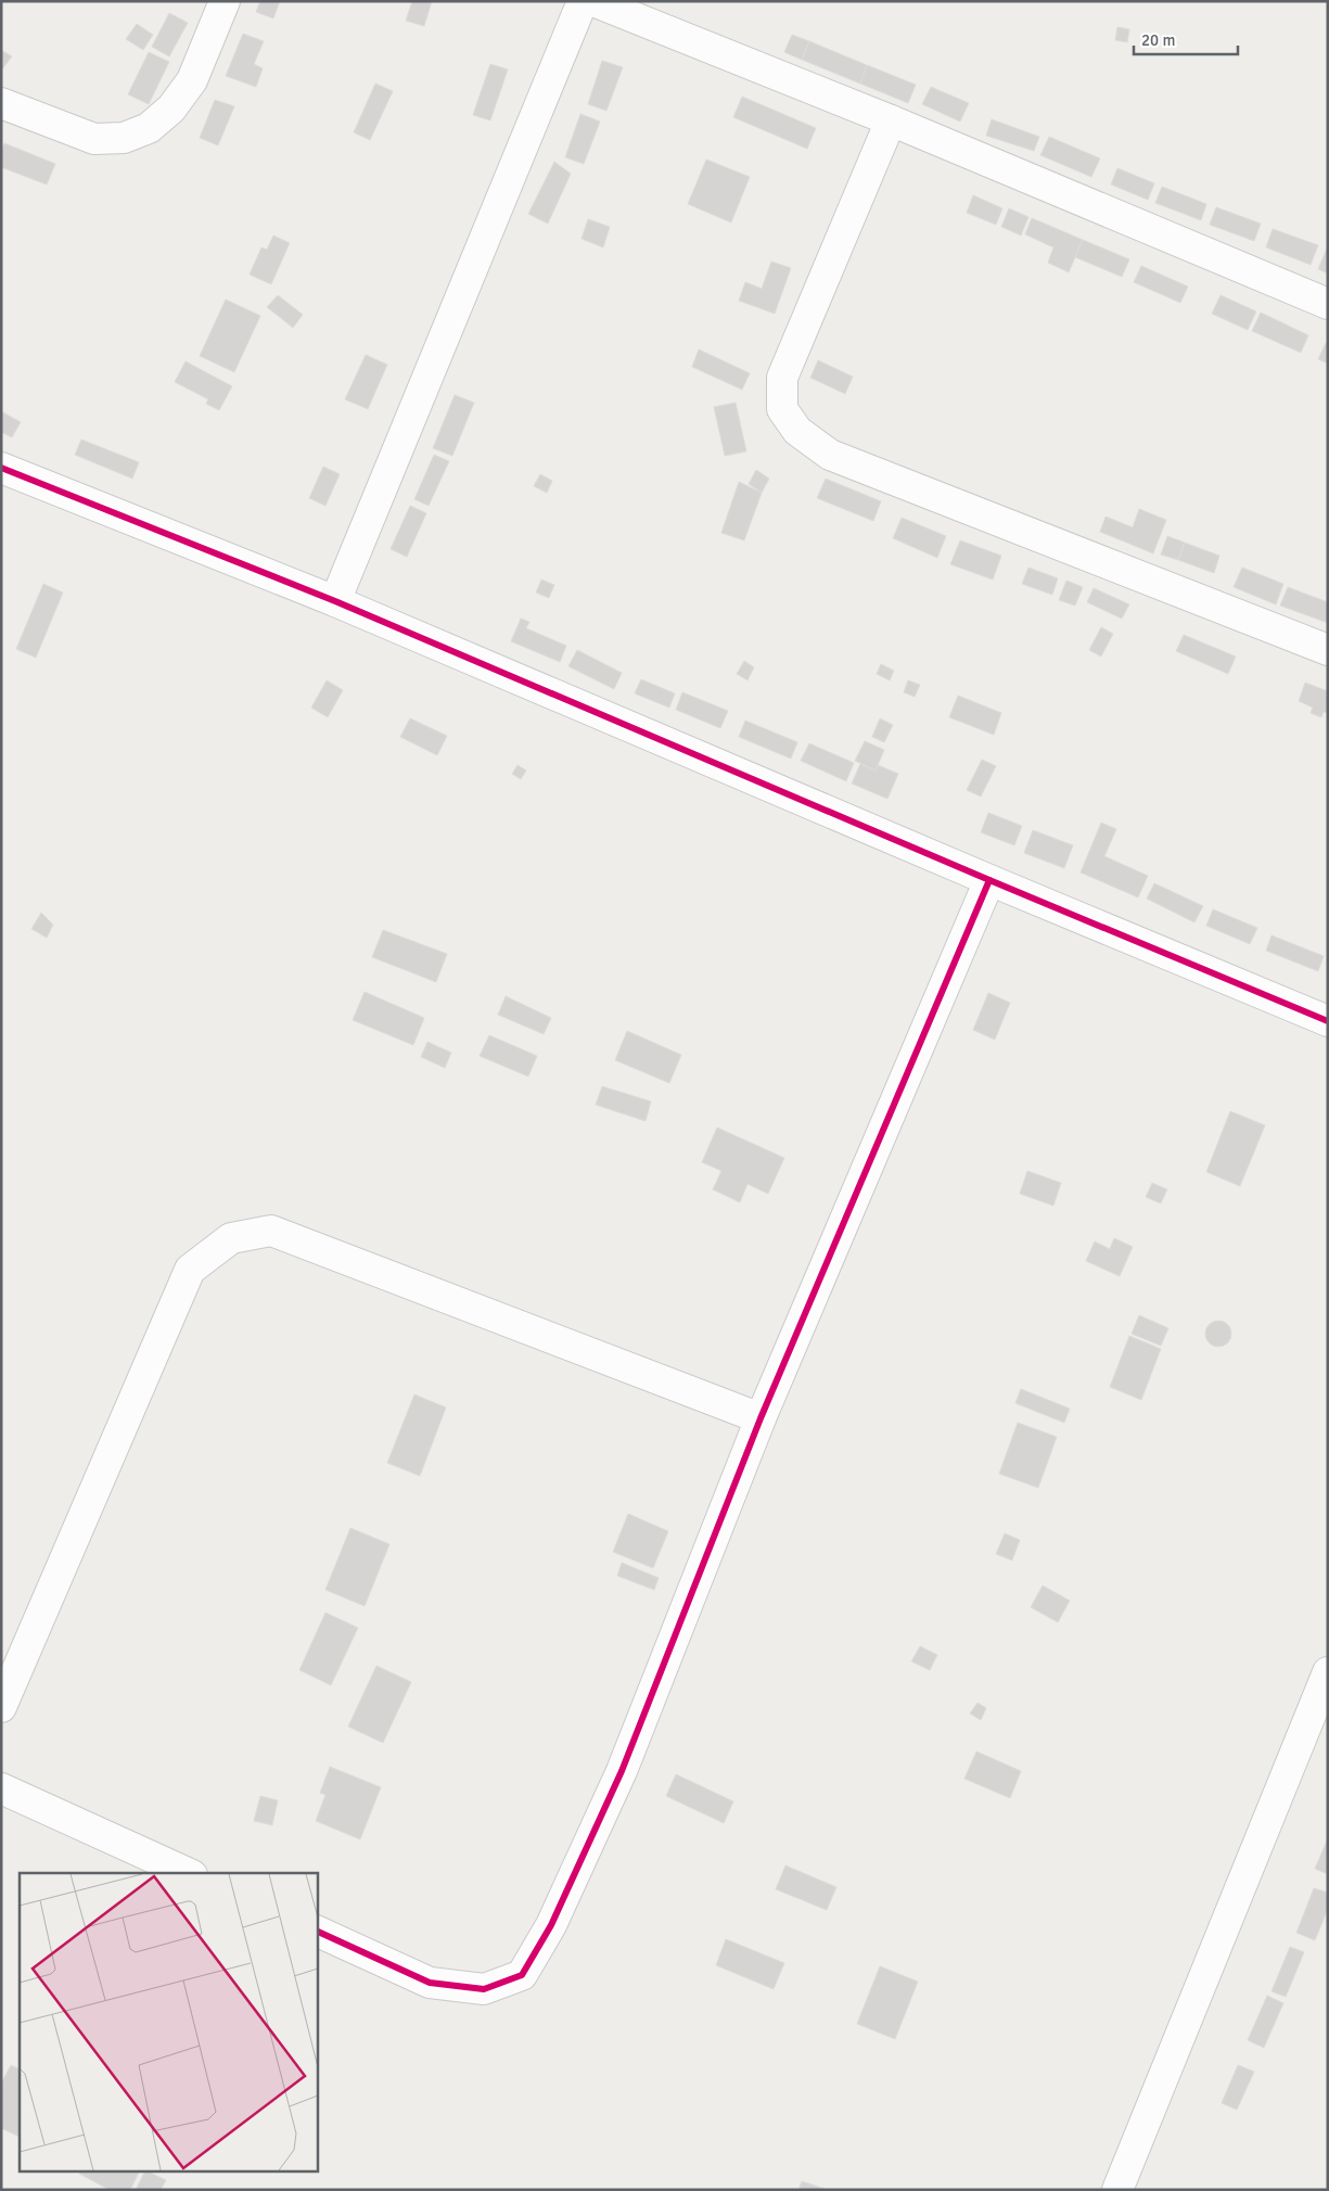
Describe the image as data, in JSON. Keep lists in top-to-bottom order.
{
  "scale_bar": "20 m"
}
